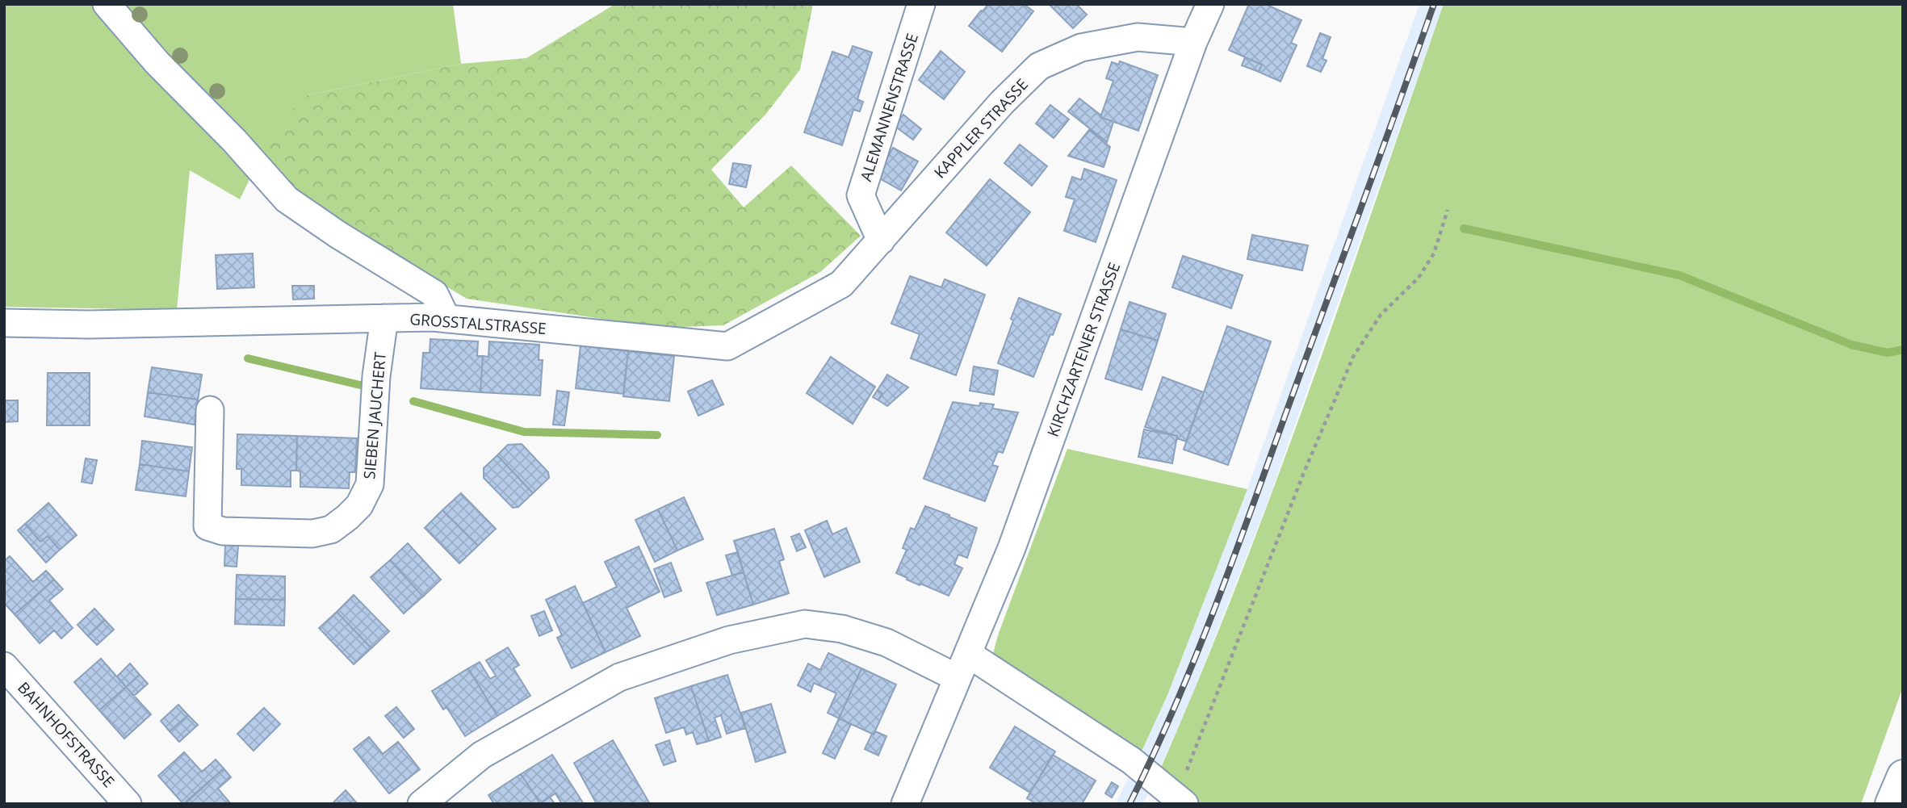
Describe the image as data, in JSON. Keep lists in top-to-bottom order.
{
  "streets": {
    "street": [
      "ALEMANNENSTRASSE",
      "KAPPLER STRASSE",
      "GROSSTALSTRASSE",
      "KIRCHZARTENER STRASSE",
      "SIEBEN JAUCHERT",
      "BAHNHOFSTRASSE"
    ]
  },
  "crossings": [
    ["ALEMANNENSTRASSE", "KAPPLER STRASSE"],
    ["ALEMANNENSTRASSE", "GROSSTALSTRASSE"],
    ["KAPPLER STRASSE", "GROSSTALSTRASSE"],
    ["KAPPLER STRASSE", "KIRCHZARTENER STRASSE"],
    ["GROSSTALSTRASSE", "SIEBEN JAUCHERT"]
  ]
}
